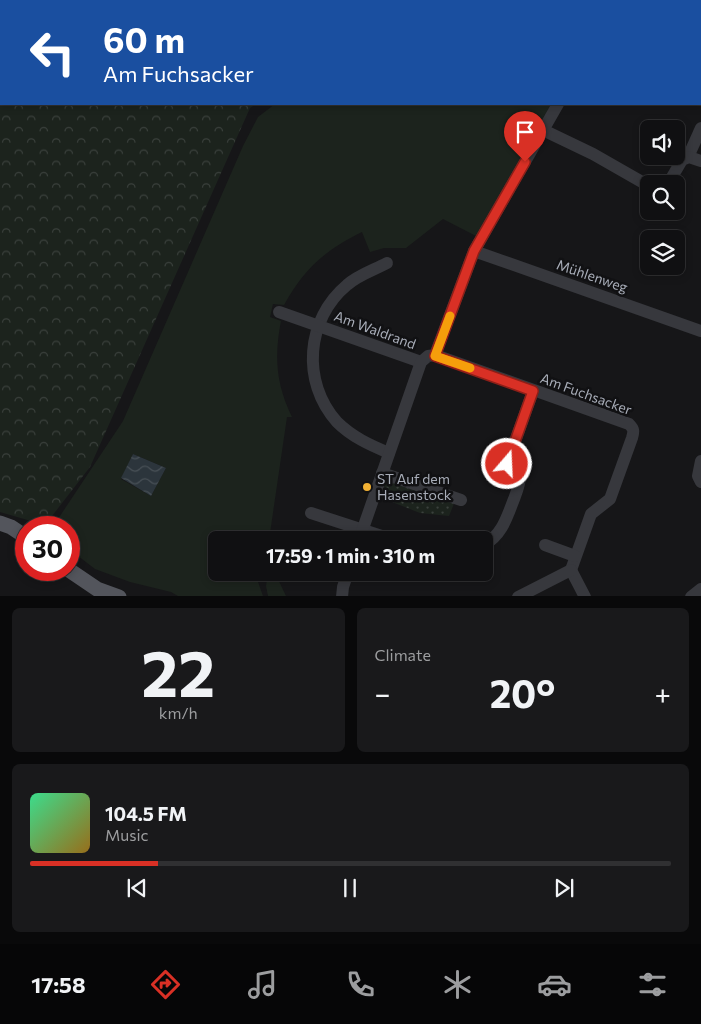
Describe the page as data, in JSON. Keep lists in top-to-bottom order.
{
  "streets": {
    "street": ["Mühlenweg", "Am Waldrand", "Am Fuchsacker"]
  },
  "places": ["ST Auf dem Hasenstock"],
  "page": {
    "turn": ["60 m", "Am Fuchsacker"],
    "limit": "30",
    "trip": "17:59 · 1 min · 310 m",
    "tile": [
      ["22", "km/h"],
      "Climate"
    ],
    "heat": ["−", "20°", "+"],
    "song": ["104.5 FM", "Music"],
    "tabs": "17:58"
  }
}
